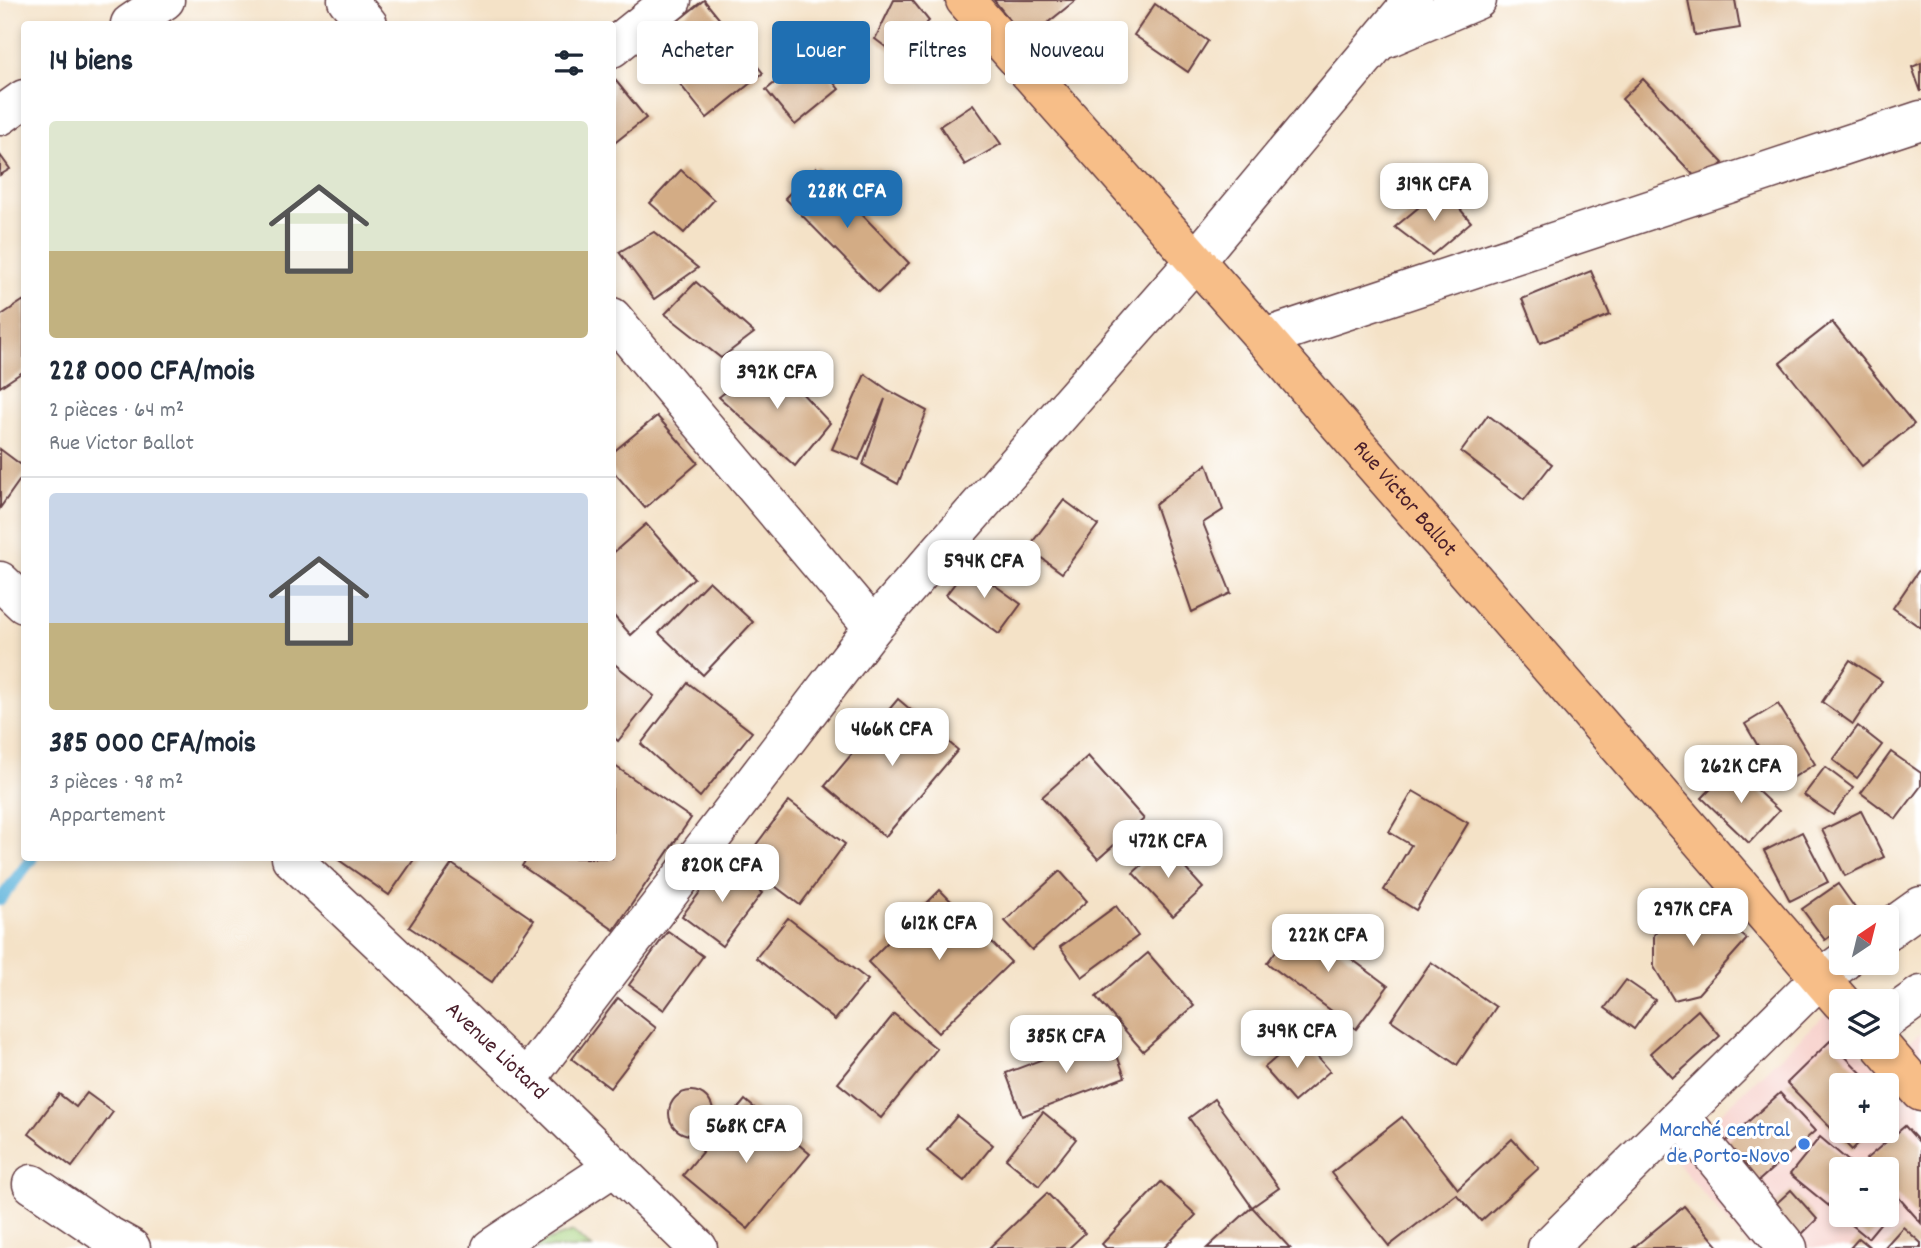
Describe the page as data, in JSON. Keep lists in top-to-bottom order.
{
  "streets": {
    "main road": ["Rue Victor Ballot"],
    "street": ["Avenue Liotard"]
  },
  "places": ["Marché central de Porto-Novo"],
  "north": "top right",
  "page": {
    "chip": [
      "Acheter",
      "Louer",
      "Filtres",
      "Nouveau"
    ],
    "heading": "14 biens",
    "list": [
      {
        "name": "228 000 CFA/mois",
        "note": "2 pièces · 64 m² · Rue Victor Ballot"
      },
      {
        "name": "385 000 CFA/mois",
        "note": "3 pièces · 98 m² · Appartement"
      }
    ],
    "price": [
      "319K CFA",
      "228K CFA",
      "392K CFA",
      "594K CFA",
      "466K CFA",
      "262K CFA",
      "472K CFA",
      "820K CFA",
      "297K CFA",
      "612K CFA",
      "222K CFA",
      "349K CFA",
      "385K CFA",
      "568K CFA"
    ],
    "map_buttons": ["+", "−"]
  }
}
